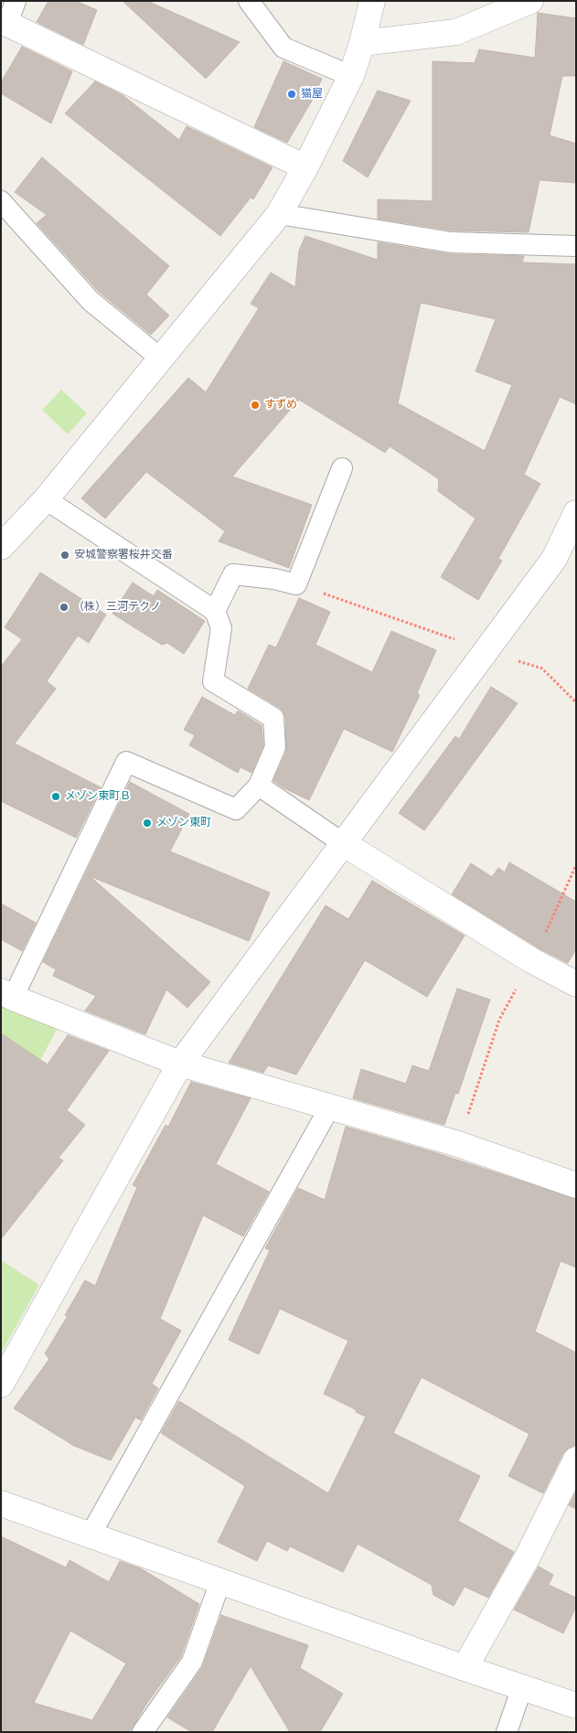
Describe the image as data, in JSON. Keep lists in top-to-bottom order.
{
  "places": [
    "猫屋",
    "すずめ",
    "安城警察署桜井交番",
    "（株）三河テクノ",
    "メゾン東町Ｂ",
    "メゾン東町"
  ]
}
